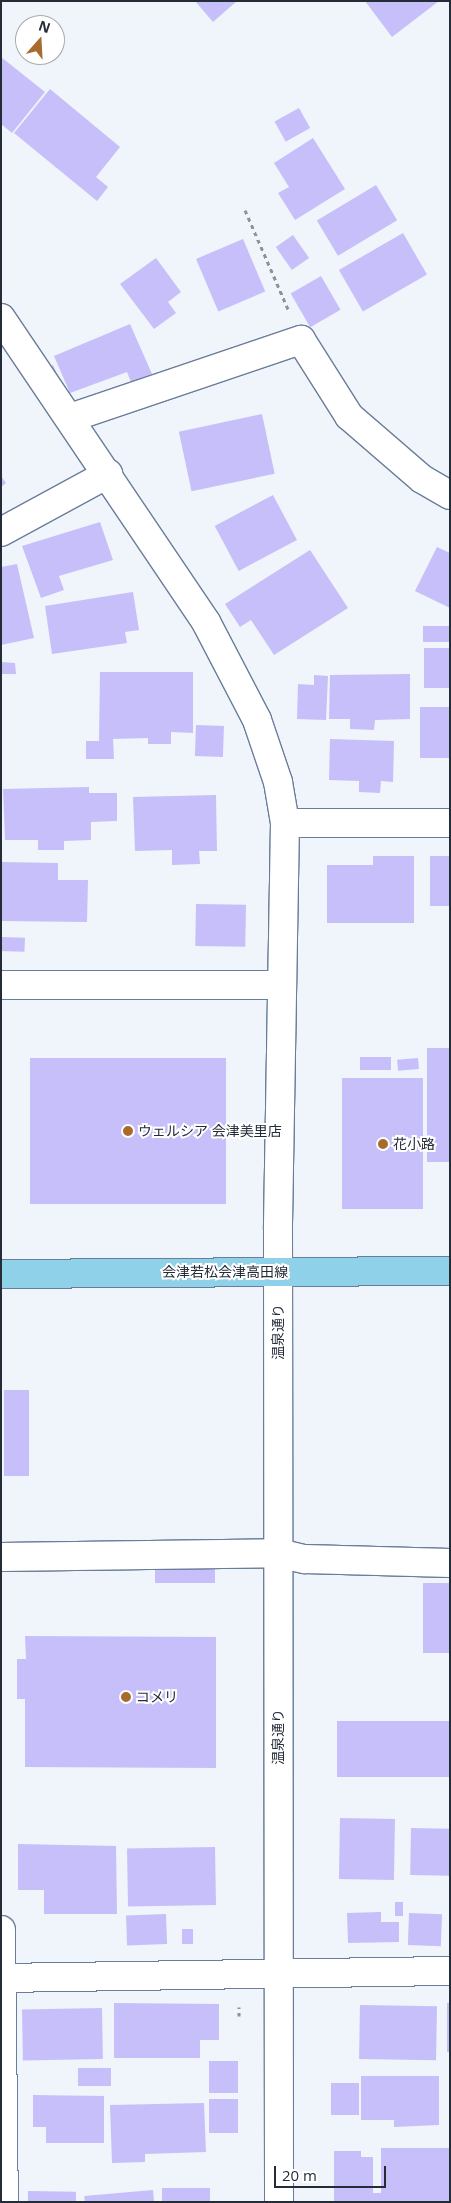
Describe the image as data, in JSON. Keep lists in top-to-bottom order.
{
  "streets": {
    "main road": ["会津若松会津高田線"],
    "street": ["温泉通り"]
  },
  "crossings": [
    ["会津若松会津高田線", "温泉通り"]
  ],
  "places": ["ウェルシア 会津美里店", "花小路", "コメリ"],
  "scale_bar": "20 m",
  "north": "top"
}
